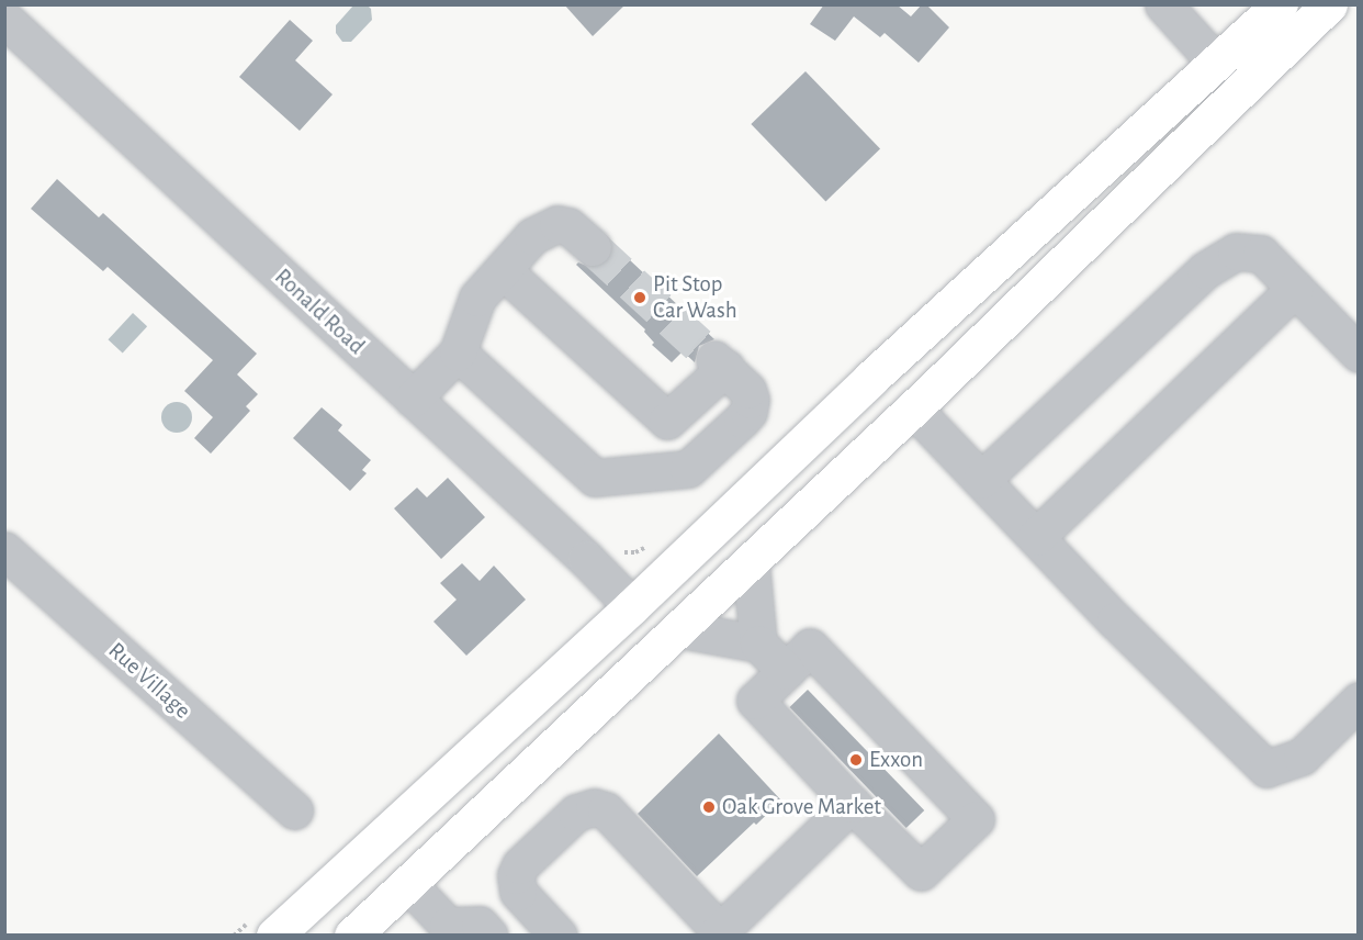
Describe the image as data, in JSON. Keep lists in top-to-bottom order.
{
  "streets": {
    "street": ["Ronald Road", "Rue Village"]
  },
  "places": ["Pit Stop Car Wash", "Exxon", "Oak Grove Market"]
}
